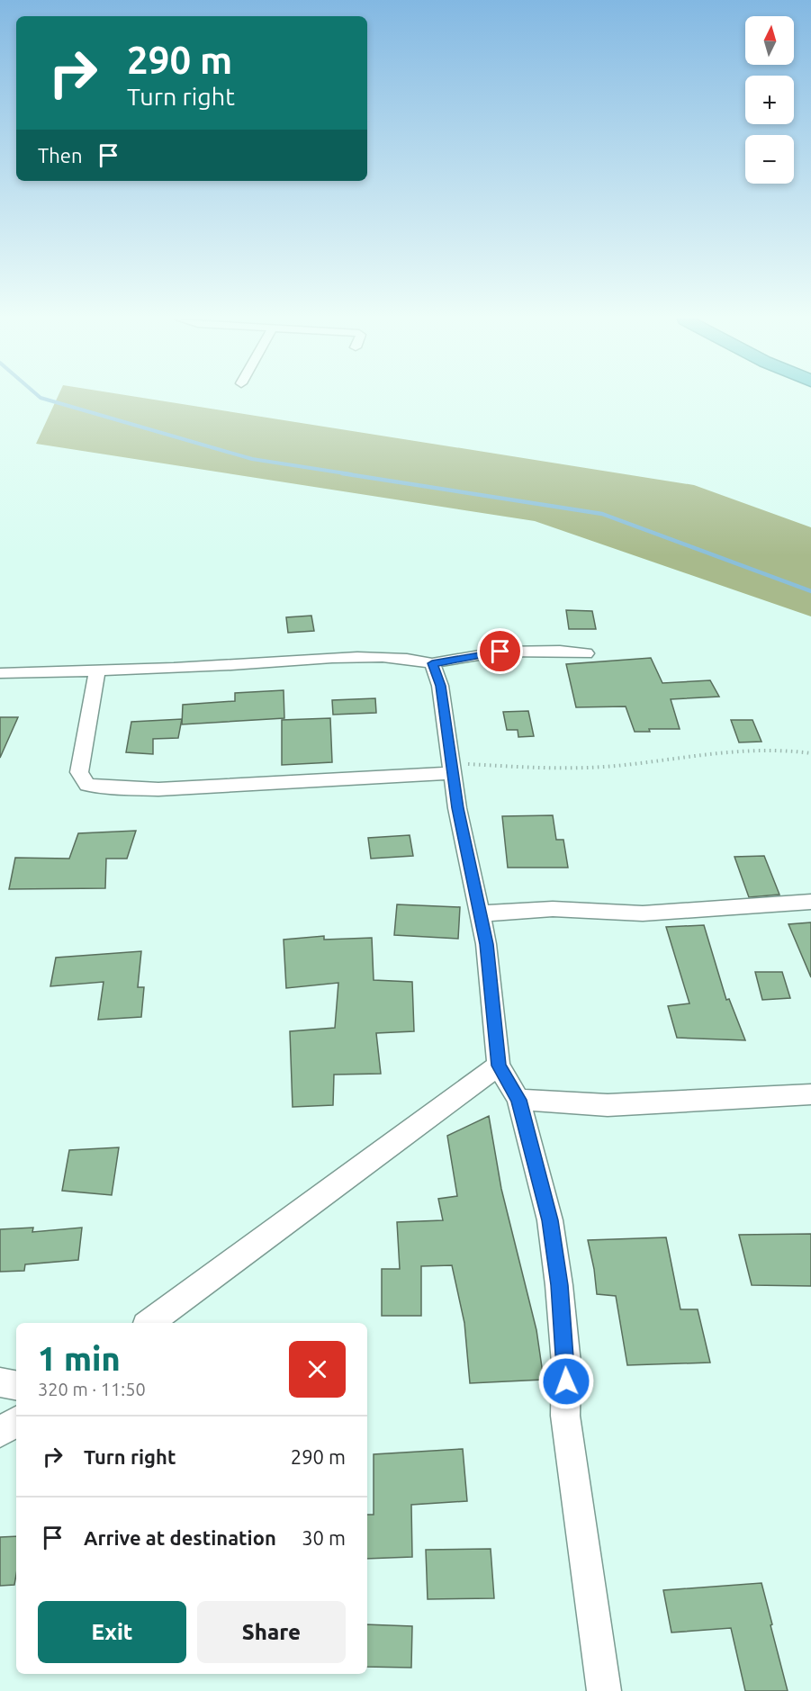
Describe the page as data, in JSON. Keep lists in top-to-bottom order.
{
  "north": "top",
  "page": {
    "map_buttons": ["+", "−"],
    "turn": ["290 m", "Turn right"],
    "then": "Then",
    "heading": ["1 min", "320 m · 11:50"],
    "list": [
      {
        "name": "Turn right",
        "value": "290 m"
      },
      {
        "name": "Arrive at destination",
        "value": "30 m"
      }
    ],
    "buttons": ["Exit", "Share"]
  }
}
